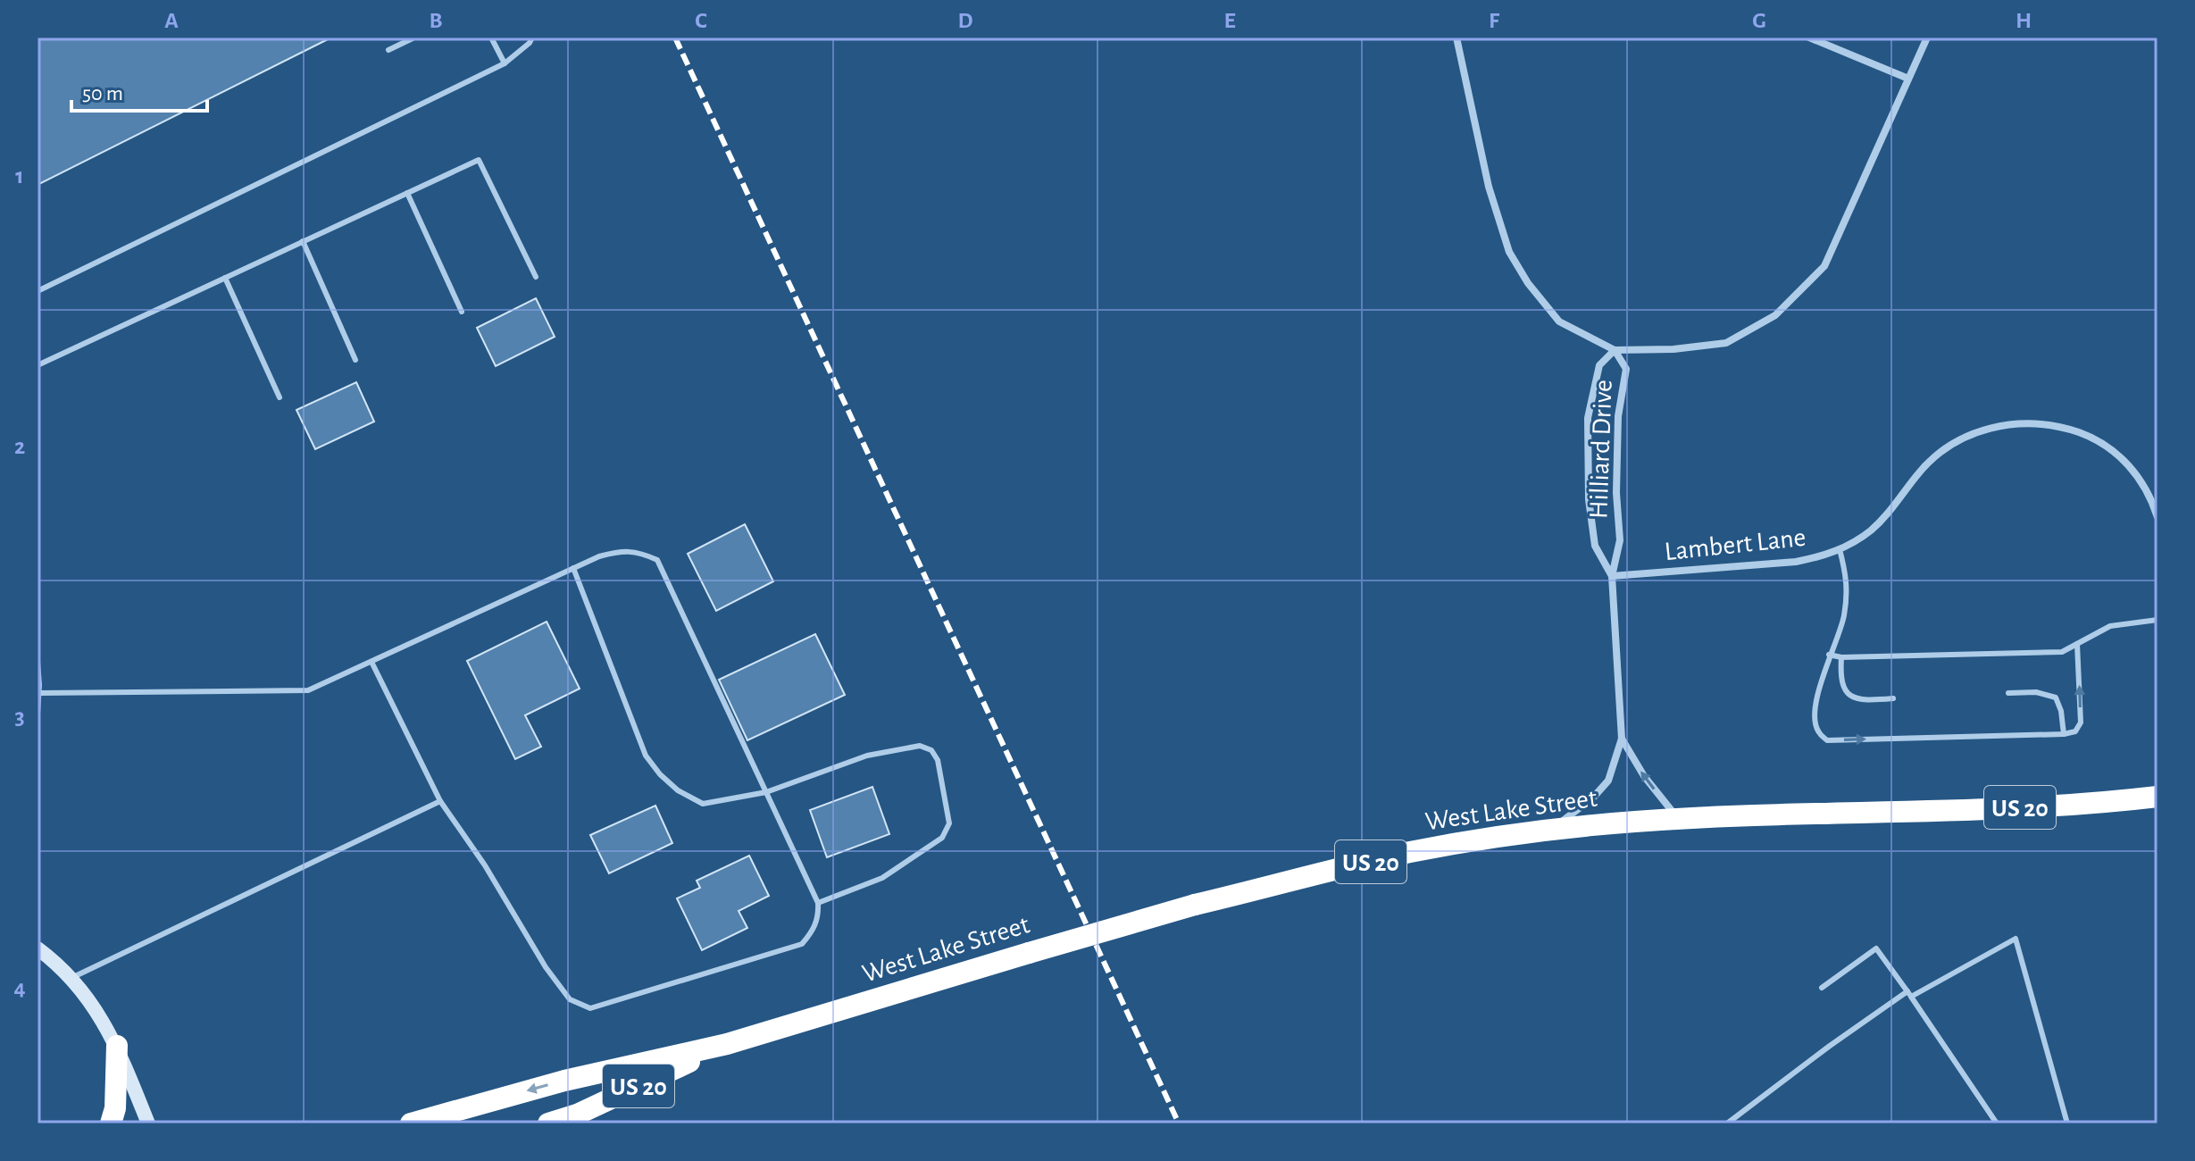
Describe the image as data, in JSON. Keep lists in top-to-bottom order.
{
  "streets": {
    "highway": ["US 20", "West Lake Street"],
    "street": ["Hilliard Drive", "Lambert Lane"]
  },
  "crossings": [
    ["Hilliard Drive", "Lambert Lane"],
    ["Hilliard Drive", "West Lake Street"]
  ],
  "scale_bar": "50 m",
  "grid": {
    "columns": [
      "A",
      "B",
      "C",
      "D",
      "E",
      "F",
      "G",
      "H"
    ],
    "rows": [
      "1",
      "2",
      "3",
      "4"
    ]
  }
}
